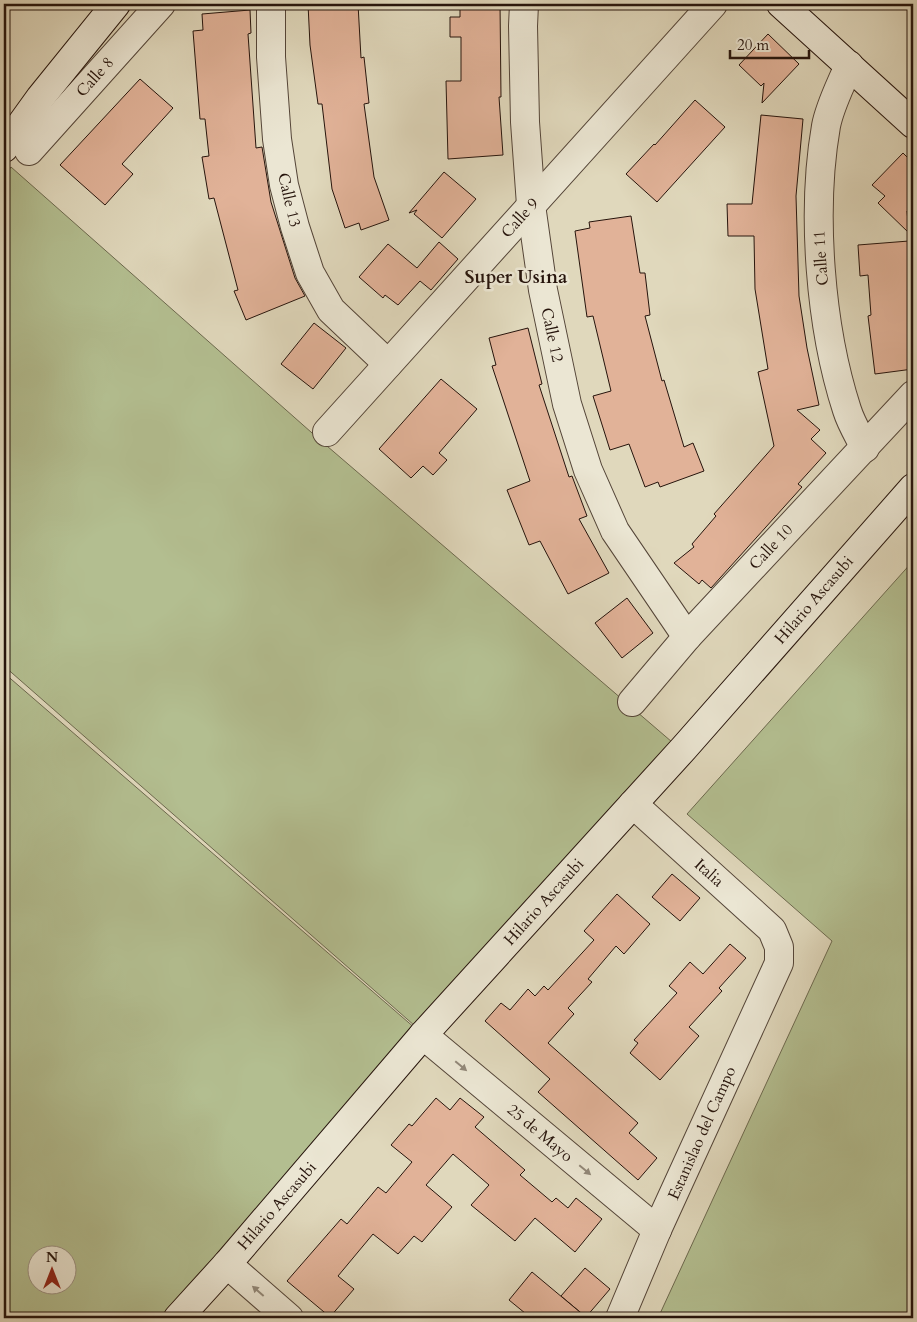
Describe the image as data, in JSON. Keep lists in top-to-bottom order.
{
  "streets": {
    "street": [
      "Calle 8",
      "Calle 13",
      "Calle 9",
      "Calle 11",
      "Calle 12",
      "Calle 10",
      "Hilario Ascasubi",
      "Italia",
      "25 de Mayo",
      "Estanislao del Campo"
    ]
  },
  "crossings": [
    ["Calle 13", "Calle 9"],
    ["Calle 9", "Calle 12"],
    ["Calle 11", "Calle 10"],
    ["Calle 12", "Calle 10"],
    ["Hilario Ascasubi", "Italia"],
    ["Hilario Ascasubi", "25 de Mayo"],
    ["Italia", "Estanislao del Campo"],
    ["25 de Mayo", "Estanislao del Campo"]
  ],
  "one_way": ["25 de Mayo"],
  "districts": ["Super Usina"],
  "scale_bar": "20 m",
  "north": "top"
}
